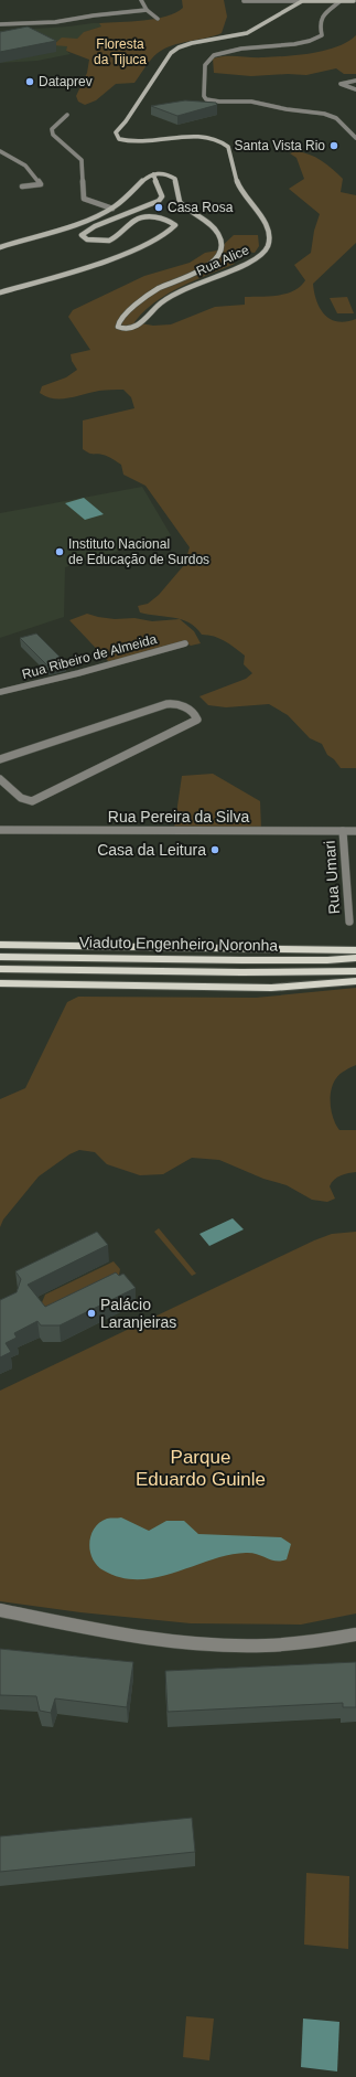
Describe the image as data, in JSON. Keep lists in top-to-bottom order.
{
  "streets": {
    "main road": ["Viaduto Engenheiro Noronha"],
    "street": [
      "Rua Alice",
      "Rua Ribeiro de Almeida",
      "Rua Pereira da Silva",
      "Rua Umari"
    ]
  },
  "crossings": [
    ["Rua Pereira da Silva", "Rua Umari"]
  ],
  "parks": ["Floresta da Tijuca", "Parque Eduardo Guinle"],
  "places": [
    "Dataprev",
    "Santa Vista Rio",
    "Casa Rosa",
    "Instituto Nacional de Educação de Surdos",
    "Casa da Leitura",
    "Palácio Laranjeiras"
  ]
}
